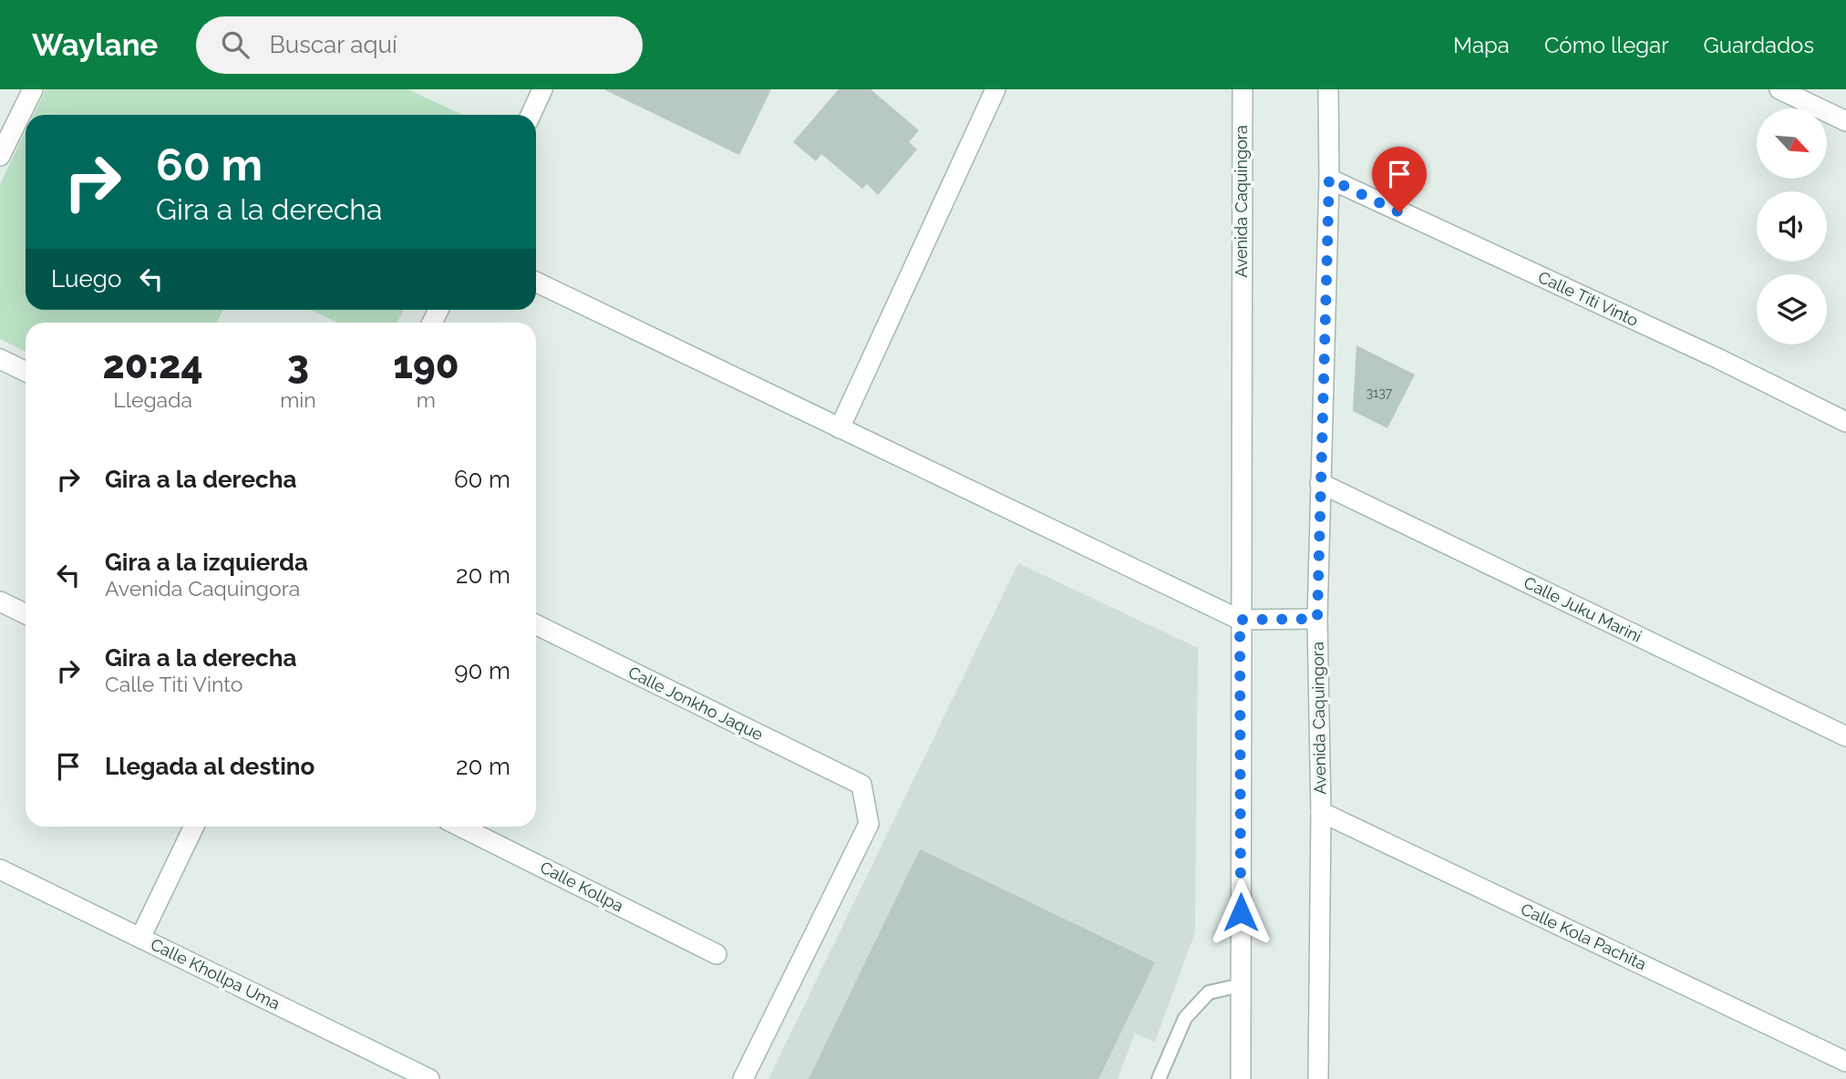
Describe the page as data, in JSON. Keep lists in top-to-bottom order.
{
  "streets": {
    "street": [
      "Avenida Caquingora",
      "Calle Titi Vinto",
      "Calle Juku Marini",
      "Calle Jonkho Jaque",
      "Calle Kollpa",
      "Calle Kola Pachita",
      "Calle Khollpa Uma"
    ]
  },
  "crossings": [
    ["Avenida Caquingora", "Calle Titi Vinto"],
    ["Avenida Caquingora", "Calle Juku Marini"],
    ["Avenida Caquingora", "Calle Kola Pachita"]
  ],
  "house_numbers": ["3137"],
  "north": "bottom right",
  "page": {
    "header": "Waylane",
    "search": "Buscar aquí",
    "nav": ["Mapa", "Cómo llegar", "Guardados"],
    "turn": ["60 m", "Gira a la derecha"],
    "then": "Luego",
    "eta": [
      "20:24",
      "Llegada",
      "3",
      "min",
      "190",
      "m"
    ],
    "list": [
      {
        "name": "Gira a la derecha",
        "value": "60 m"
      },
      {
        "name": "Gira a la izquierda",
        "note": "Avenida Caquingora",
        "value": "20 m"
      },
      {
        "name": "Gira a la derecha",
        "note": "Calle Titi Vinto",
        "value": "90 m"
      },
      {
        "name": "Llegada al destino",
        "value": "20 m"
      }
    ]
  }
}
